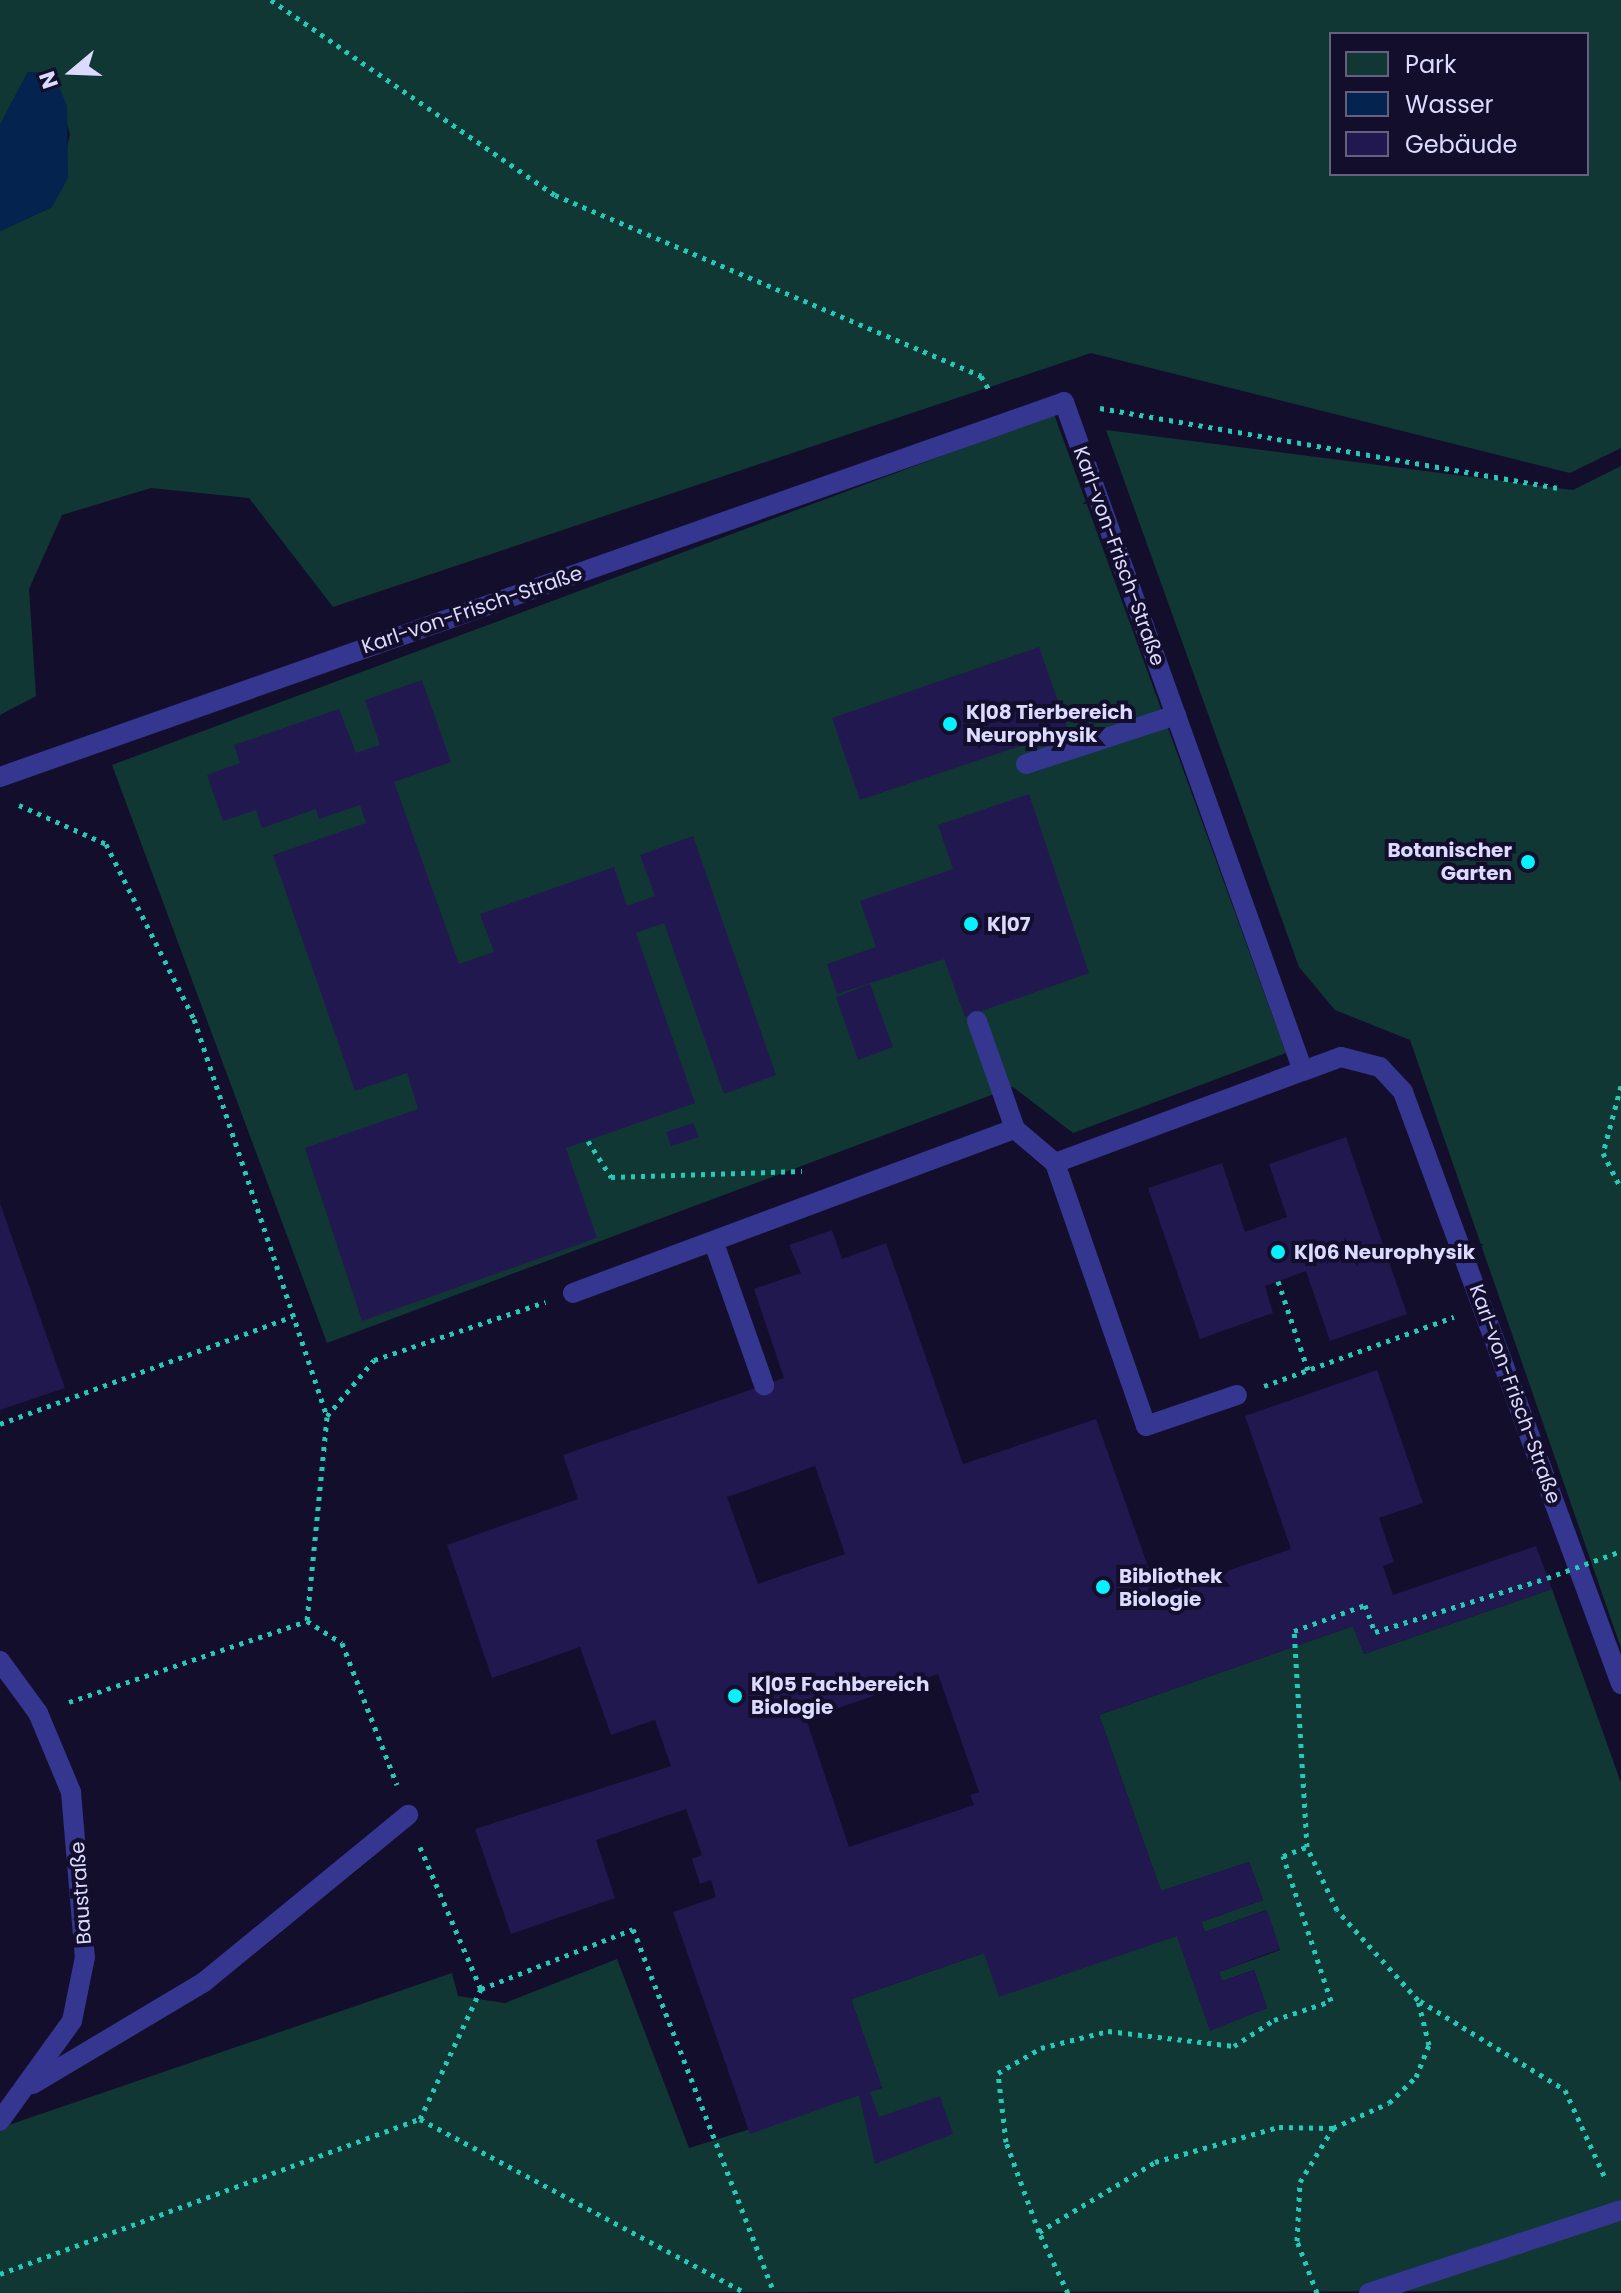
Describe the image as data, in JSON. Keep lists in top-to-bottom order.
{
  "streets": {
    "lane": ["Karl-von-Frisch-Straße", "Baustraße"]
  },
  "places": [
    "K|08 Tierbereich Neurophysik",
    "Botanischer Garten",
    "K|07",
    "K|06 Neurophysik",
    "Bibliothek Biologie",
    "K|05 Fachbereich Biologie"
  ],
  "legend": ["Park", "Wasser", "Gebäude"],
  "north": "left"
}
